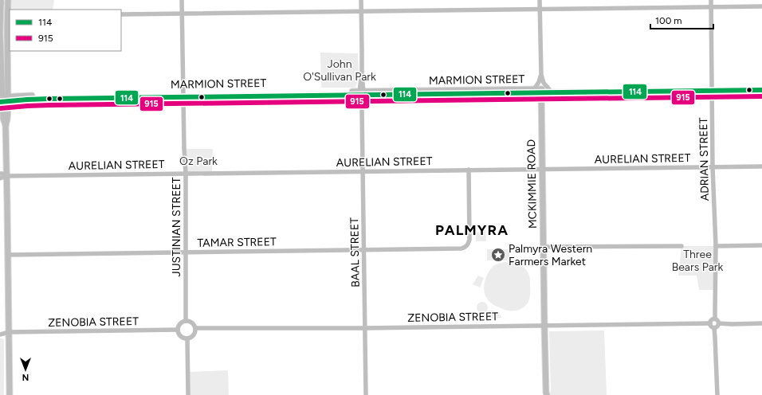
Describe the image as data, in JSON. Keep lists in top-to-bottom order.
{
  "streets": {
    "main road": ["MARMION STREET", "MCKIMMIE ROAD"],
    "street": [
      "AURELIAN STREET",
      "ADRIAN STREET",
      "JUSTINIAN STREET",
      "TAMAR STREET",
      "BAAL STREET",
      "ZENOBIA STREET"
    ]
  },
  "crossings": [
    ["MARMION STREET", "ADRIAN STREET"],
    ["MARMION STREET", "MCKIMMIE ROAD"],
    ["MARMION STREET", "JUSTINIAN STREET"],
    ["MARMION STREET", "BAAL STREET"],
    ["AURELIAN STREET", "ADRIAN STREET"],
    ["AURELIAN STREET", "MCKIMMIE ROAD"],
    ["AURELIAN STREET", "JUSTINIAN STREET"],
    ["AURELIAN STREET", "TAMAR STREET"],
    ["AURELIAN STREET", "BAAL STREET"],
    ["ADRIAN STREET", "ZENOBIA STREET"],
    ["MCKIMMIE ROAD", "ZENOBIA STREET"],
    ["JUSTINIAN STREET", "TAMAR STREET"],
    ["JUSTINIAN STREET", "ZENOBIA STREET"],
    ["TAMAR STREET", "BAAL STREET"],
    ["BAAL STREET", "ZENOBIA STREET"]
  ],
  "districts": ["PALMYRA"],
  "parks": ["John O'Sullivan Park", "Oz Park", "Three Bears Park"],
  "places": {
    "place": ["Palmyra Western Farmers Market"]
  },
  "lines": ["transit line 114", "transit line 915"],
  "legend": ["114", "915"],
  "scale_bar": "100 m",
  "north": "bottom"
}
